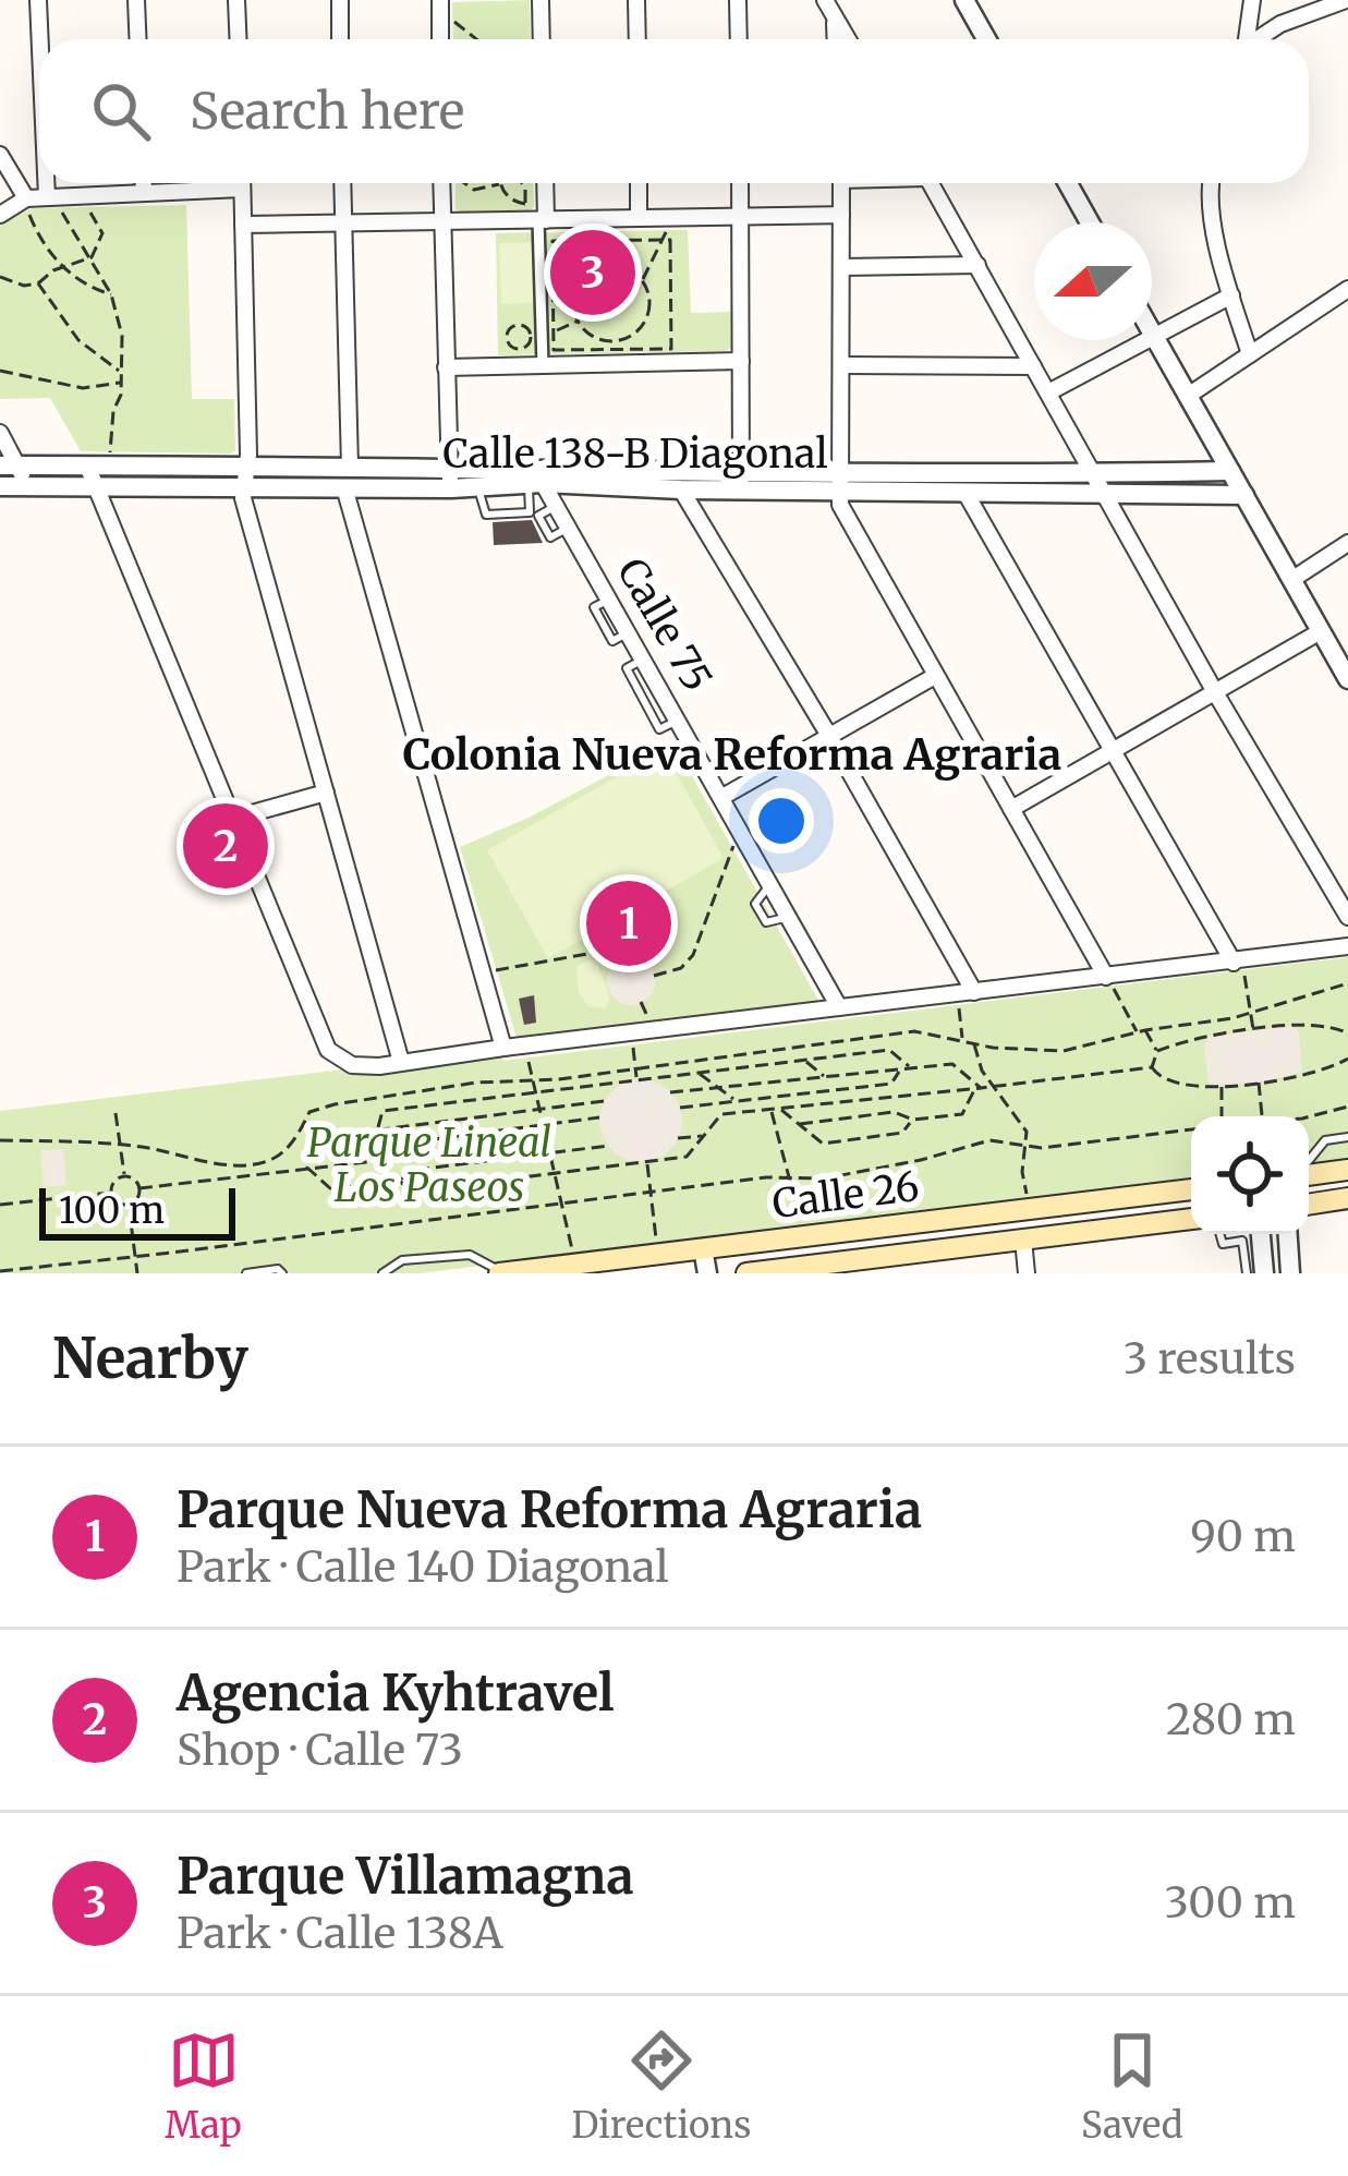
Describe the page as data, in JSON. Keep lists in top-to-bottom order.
{
  "streets": {
    "main road": ["Calle 26"],
    "street": ["Calle 138-B Diagonal", "Calle 75"]
  },
  "crossings": [
    ["Calle 138-B Diagonal", "Calle 75"]
  ],
  "districts": ["Colonia Nueva Reforma Agraria"],
  "parks": ["Parque Lineal Los Paseos"],
  "scale_bar": "100 m",
  "north": "left",
  "page": {
    "search": "Search here",
    "pins": ["3", "2", "1"],
    "scale": "100 m",
    "heading": ["Nearby", "3 results"],
    "list": [
      {
        "mark": "1",
        "name": "Parque Nueva Reforma Agraria",
        "note": "Park · Calle 140 Diagonal",
        "value": "90 m"
      },
      {
        "mark": "2",
        "name": "Agencia Kyhtravel",
        "note": "Shop · Calle 73",
        "value": "280 m"
      },
      {
        "mark": "3",
        "name": "Parque Villamagna",
        "note": "Park · Calle 138A",
        "value": "300 m"
      }
    ],
    "nav": ["Map", "Directions", "Saved"]
  }
}
